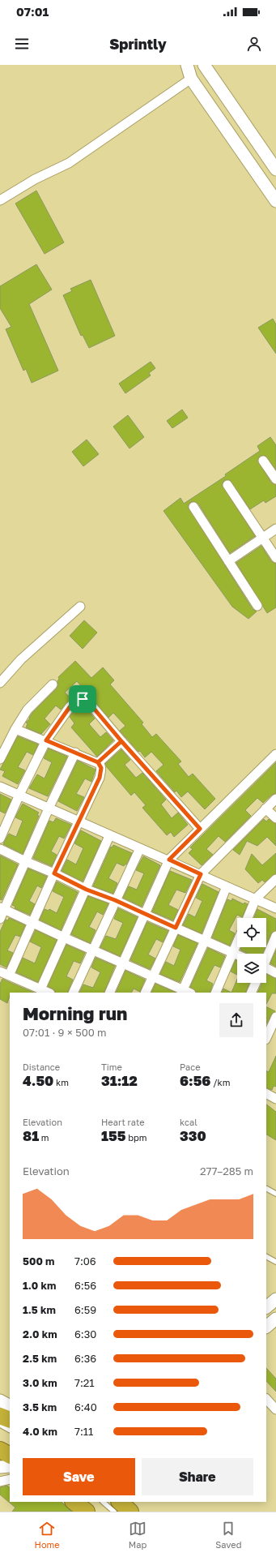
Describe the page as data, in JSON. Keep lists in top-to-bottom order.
{
  "page": {
    "status": "07:01",
    "header": "Sprintly",
    "heading": ["Morning run", "07:01 · 9 × 500 m"],
    "stats": [
      ["Distance", "4.50 km"],
      ["Time", "31:12"],
      ["Pace", "6:56 /km"],
      ["Elevation", "81 m"],
      ["Heart rate", "155 bpm"],
      ["kcal", "330"]
    ],
    "chart": ["Elevation", "277–285 m"],
    "list": [
      {
        "name": "500 m",
        "note": "7:06"
      },
      {
        "name": "1.0 km",
        "note": "6:56"
      },
      {
        "name": "1.5 km",
        "note": "6:59"
      },
      {
        "name": "2.0 km",
        "note": "6:30"
      },
      {
        "name": "2.5 km",
        "note": "6:36"
      },
      {
        "name": "3.0 km",
        "note": "7:21"
      },
      {
        "name": "3.5 km",
        "note": "6:40"
      },
      {
        "name": "4.0 km",
        "note": "7:11"
      }
    ],
    "buttons": ["Save", "Share"],
    "tabs": ["Home", "Map", "Saved"]
  }
}
